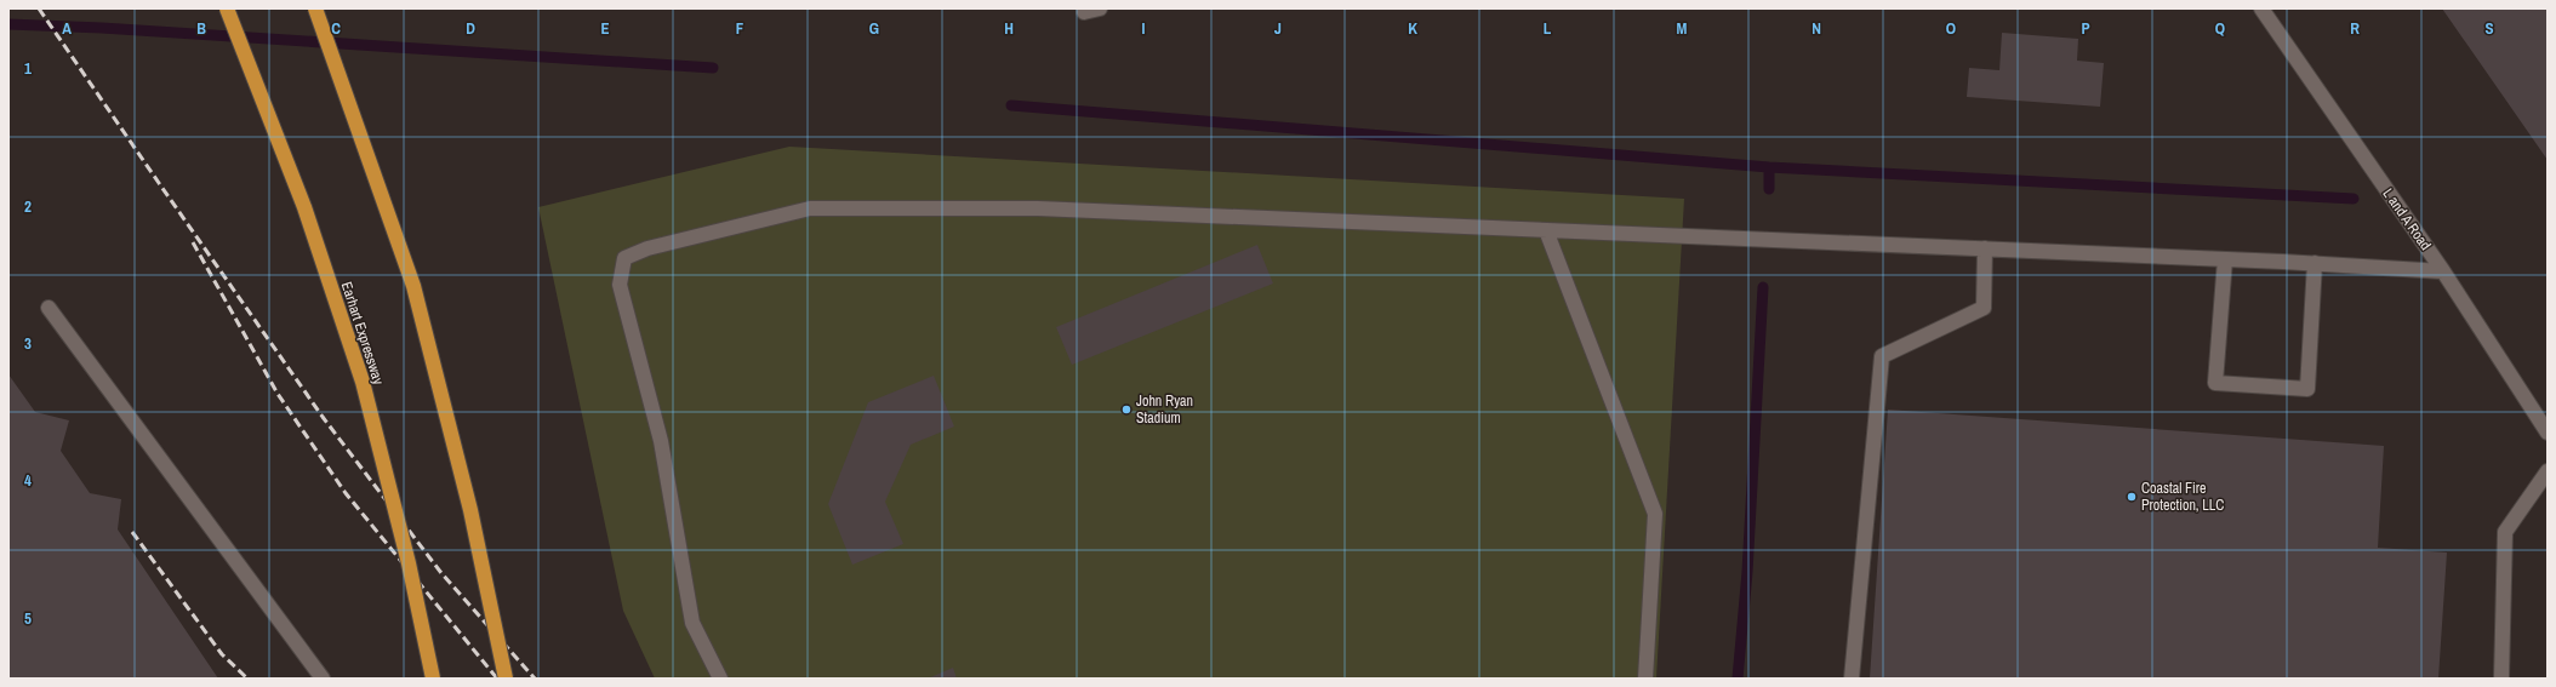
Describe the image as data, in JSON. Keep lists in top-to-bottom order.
{
  "streets": {
    "highway": ["Earhart Expressway"],
    "street": ["L and A Road"]
  },
  "places": ["John Ryan Stadium", "Coastal Fire Protection, LLC"],
  "grid": {
    "columns": [
      "A",
      "B",
      "C",
      "D",
      "E",
      "F",
      "G",
      "H",
      "I",
      "J",
      "K",
      "L",
      "M",
      "N",
      "O",
      "P",
      "Q",
      "R",
      "S"
    ],
    "rows": [
      "1",
      "2",
      "3",
      "4",
      "5"
    ]
  }
}
